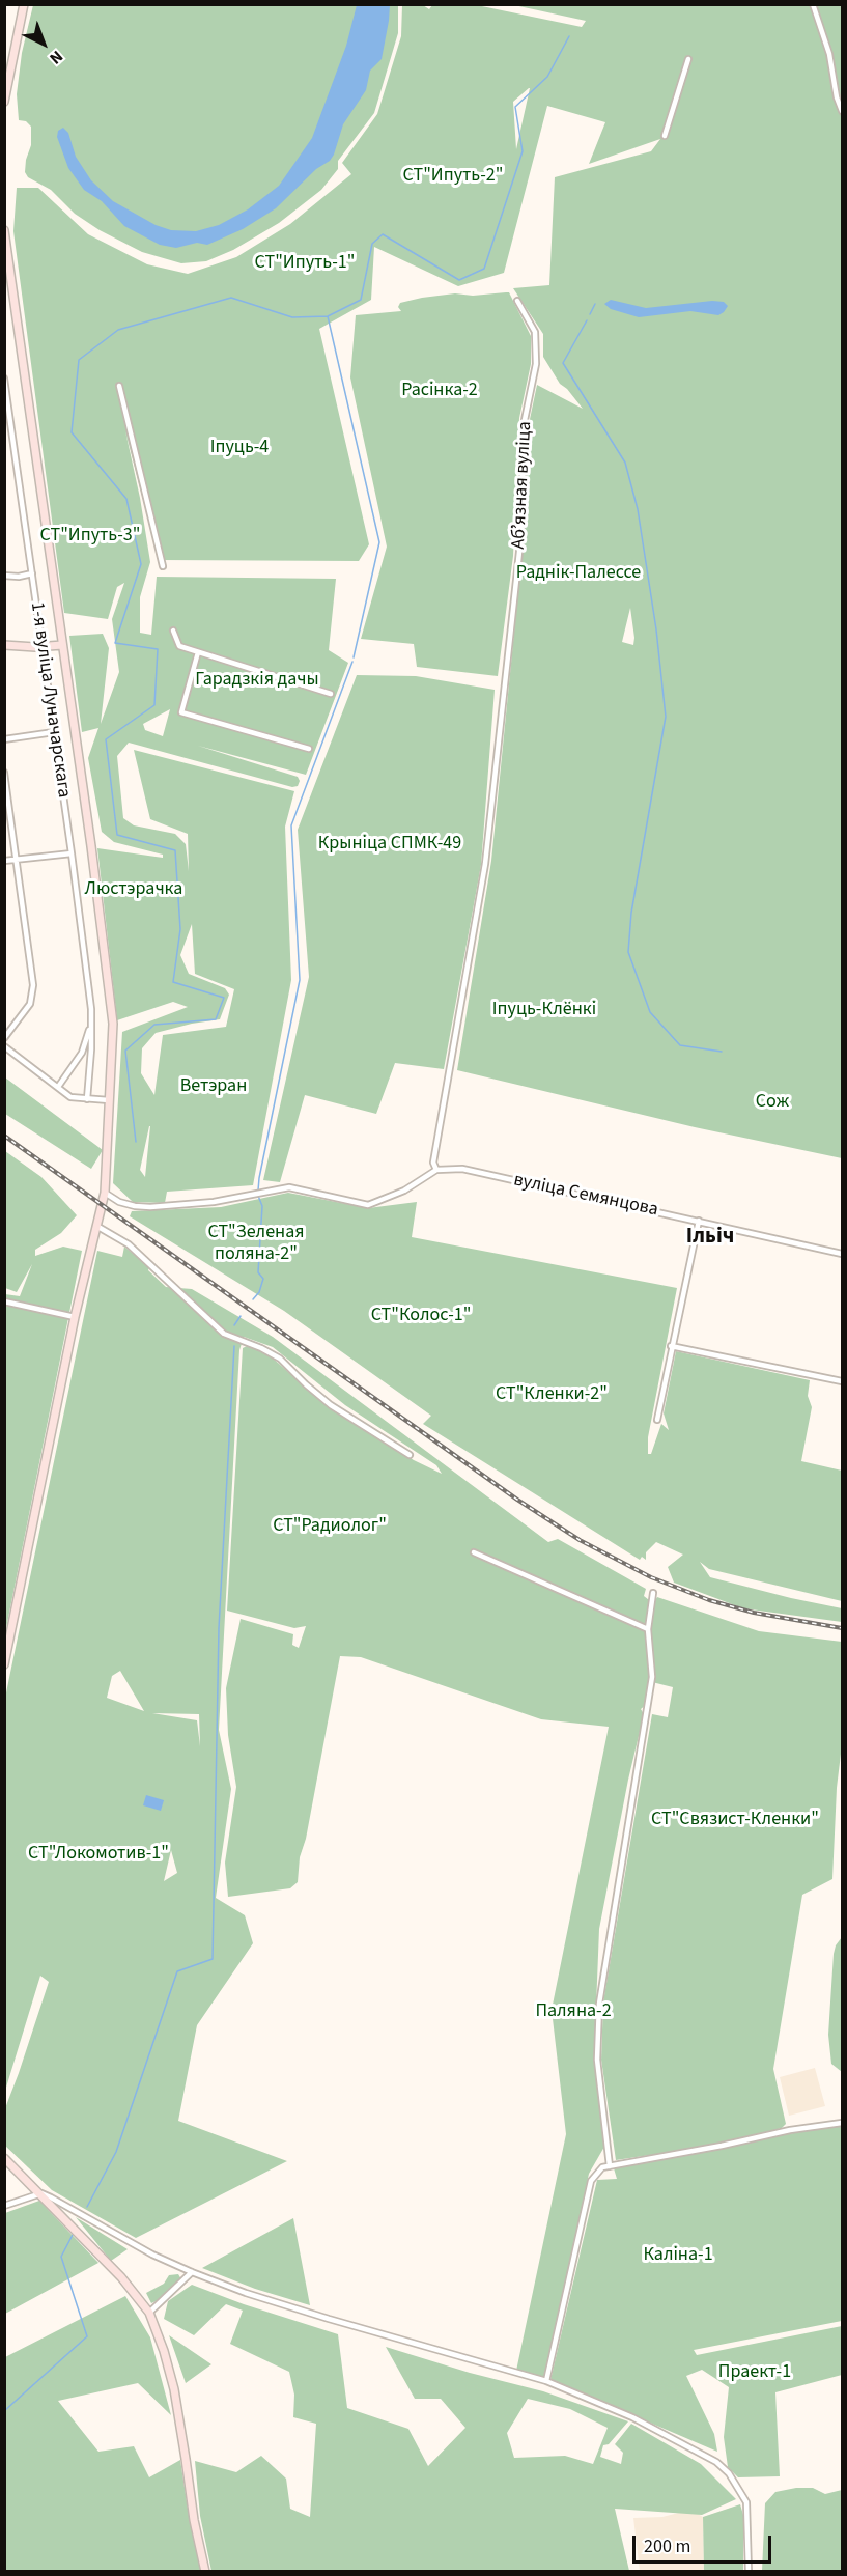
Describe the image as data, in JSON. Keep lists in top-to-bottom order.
{
  "streets": {
    "street": ["Абʼязная вуліца", "1-я вуліца Луначарскага", "вуліца Семянцова"]
  },
  "crossings": [
    ["Абʼязная вуліца", "вуліца Семянцова"]
  ],
  "districts": ["Ільіч"],
  "parks": [
    "СТ\"Ипуть-2\"",
    "СТ\"Ипуть-1\"",
    "Расінка-2",
    "Іпуць-4",
    "СТ\"Ипуть-3\"",
    "Раднік-Палессе",
    "Гарадзкія дачы",
    "Крыніца СПМК-49",
    "Люстэрачка",
    "Іпуць-Клёнкі",
    "Ветэран",
    "Сож",
    "СТ\"Зеленая поляна-2\"",
    "СТ\"Колос-1\"",
    "СТ\"Кленки-2\"",
    "СТ\"Радиолог\"",
    "СТ\"Связист-Кленки\"",
    "СТ\"Локомотив-1\"",
    "Паляна-2",
    "Каліна-1",
    "Праект-1"
  ],
  "scale_bar": "200 m",
  "north": "bottom right"
}
